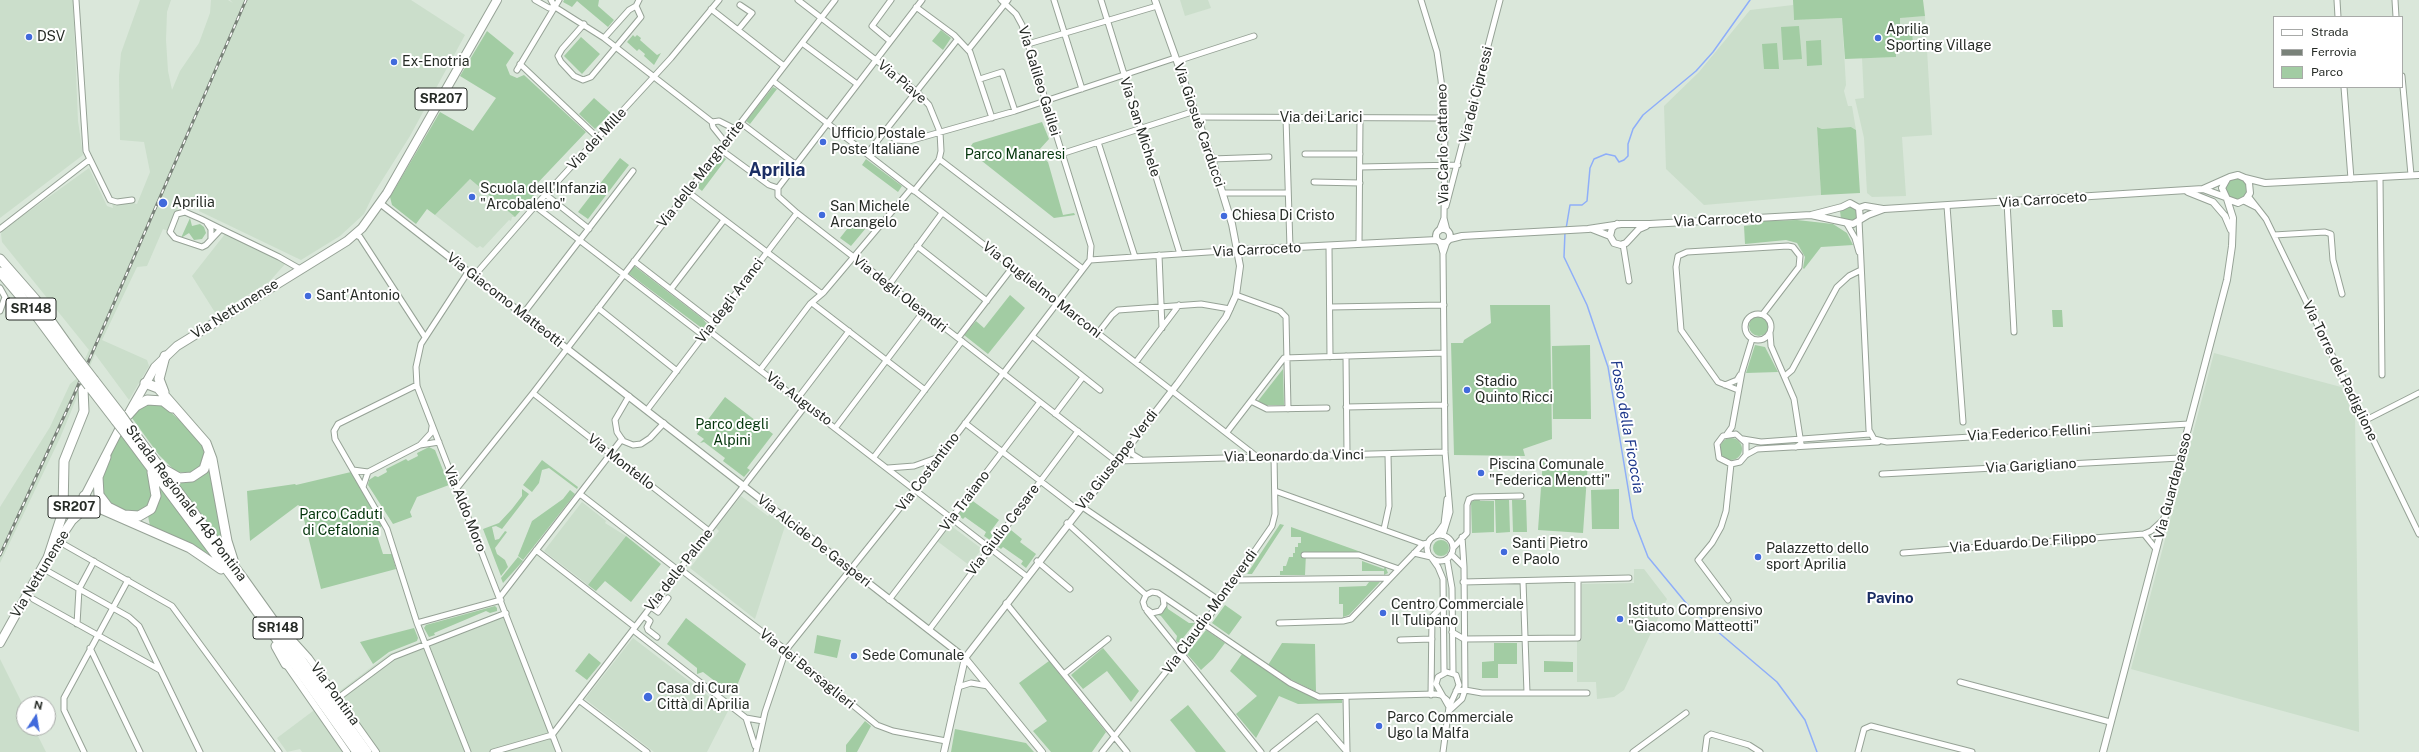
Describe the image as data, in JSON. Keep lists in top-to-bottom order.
{
  "streets": {
    "highway": ["SR148", "Strada Regionale 148 Pontina"],
    "main road": ["SR207", "Via Nettunense"],
    "street": [
      "Via Galileo Galilei",
      "Via Piave",
      "Via dei Cipressi",
      "Via dei Larici",
      "Via Giosuè Carducci",
      "Via San Michele",
      "Via dei Mille",
      "Via Carlo Cattaneo",
      "Via delle Margherite",
      "Via Carroceto",
      "Via Guglielmo Marconi",
      "Via degli Oleandri",
      "Via Giacomo Matteotti",
      "Via degli Aranci",
      "Via Torre del Padiglione",
      "Via Augusto",
      "Via Federico Fellini",
      "Via Leonardo da Vinci",
      "Via Giuseppe Verdi",
      "Via Montello",
      "Via Garigliano",
      "Via Costantino",
      "Via Guardapasso",
      "Via Traiano",
      "Via Aldo Moro",
      "Via Giulio Cesare",
      "Via Alcide De Gasperi",
      "Via Eduardo De Filippo",
      "Via delle Palme",
      "Via Claudio Monteverdi",
      "Via dei Bersaglieri",
      "Via Pontina"
    ]
  },
  "crossings": [
    ["Via Galileo Galilei", "Via Carroceto"],
    ["Via Galileo Galilei", "Via Costantino"],
    ["Via Piave", "Via delle Margherite"],
    ["Via dei Cipressi", "Via Carlo Cattaneo"],
    ["SR207", "Via Nettunense"],
    ["Via dei Larici", "Via Giosuè Carducci"],
    ["Via dei Larici", "Via Carlo Cattaneo"],
    ["Via Giosuè Carducci", "Via Carroceto"],
    ["Via Giosuè Carducci", "Via Giuseppe Verdi"],
    ["Via San Michele", "Via Carroceto"],
    ["Via dei Mille", "Via Giacomo Matteotti"],
    ["Via dei Mille", "Via Aldo Moro"],
    ["Via Carlo Cattaneo", "Via Carroceto"],
    ["Via delle Margherite", "Via Guglielmo Marconi"],
    ["Via delle Margherite", "Via Giacomo Matteotti"],
    ["Via delle Margherite", "Via Montello"],
    ["Via delle Margherite", "Via Aldo Moro"],
    ["Via Carroceto", "Via Torre del Padiglione"],
    ["Via Carroceto", "Via Giuseppe Verdi"],
    ["Via Carroceto", "Via Costantino"],
    ["Via Carroceto", "Via Guardapasso"],
    ["Via Guglielmo Marconi", "Via Leonardo da Vinci"],
    ["Via Guglielmo Marconi", "Via Giuseppe Verdi"],
    ["Via Guglielmo Marconi", "Via Costantino"],
    ["Via degli Oleandri", "Via degli Aranci"],
    ["Via degli Oleandri", "Via Leonardo da Vinci"],
    ["Via degli Oleandri", "Via Giuseppe Verdi"],
    ["Via degli Oleandri", "Via Costantino"],
    ["Via degli Oleandri", "Via Traiano"],
    ["Via degli Oleandri", "Via Giulio Cesare"],
    ["Via Giacomo Matteotti", "Via degli Aranci"],
    ["Via Giacomo Matteotti", "Via Nettunense"],
    ["Via Giacomo Matteotti", "Via Aldo Moro"],
    ["Via Giacomo Matteotti", "Via Alcide De Gasperi"],
    ["Via degli Aranci", "Via Augusto"],
    ["Via degli Aranci", "Via Alcide De Gasperi"],
    ["Via Nettunense", "Strada Regionale 148 Pontina"],
    ["Via Torre del Padiglione", "Via Guardapasso"],
    ["Via Augusto", "Via Giuseppe Verdi"],
    ["Via Augusto", "Via Costantino"],
    ["Via Augusto", "Via Traiano"],
    ["Via Augusto", "Via Giulio Cesare"],
    ["Via Augusto", "Via delle Palme"],
    ["Via Federico Fellini", "Via Guardapasso"],
    ["Via Leonardo da Vinci", "Via Giuseppe Verdi"],
    ["Via Leonardo da Vinci", "Via Claudio Monteverdi"],
    ["Via Giuseppe Verdi", "Via Alcide De Gasperi"],
    ["Via Montello", "Via delle Palme"],
    ["Via Garigliano", "Via Guardapasso"],
    ["Via Costantino", "Via Alcide De Gasperi"],
    ["Via Costantino", "Via dei Bersaglieri"],
    ["Via Guardapasso", "Via Eduardo De Filippo"],
    ["Via Traiano", "Via Alcide De Gasperi"],
    ["Via Aldo Moro", "Via delle Palme"],
    ["Via Giulio Cesare", "Via Alcide De Gasperi"],
    ["Via Alcide De Gasperi", "Via delle Palme"],
    ["Via delle Palme", "Via dei Bersaglieri"]
  ],
  "districts": ["Aprilia", "Pavino"],
  "water": ["Fosso della Ficoccia"],
  "parks": ["Parco Manaresi", "Parco degli Alpini", "Parco Caduti di Cefalonia"],
  "places": [
    "DSV",
    "Aprilia Sporting Village",
    "Ex-Enotria",
    "Ufficio Postale Poste Italiane",
    "Scuola dell'Infanzia \"Arcobaleno\"",
    "Aprilia",
    "San Michele Arcangelo",
    "Chiesa Di Cristo",
    "Sant'Antonio",
    "Stadio Quinto Ricci",
    "Piscina Comunale \"Federica Menotti\"",
    "Santi Pietro e Paolo",
    "Palazzetto dello sport Aprilia",
    "Centro Commerciale Il Tulipano",
    "Istituto Comprensivo \"Giacomo Matteotti\"",
    "Sede Comunale",
    "Casa di Cura Città di Aprilia",
    "Parco Commerciale Ugo la Malfa"
  ],
  "legend": ["Strada", "Ferrovia", "Parco"],
  "north": "top"
}
